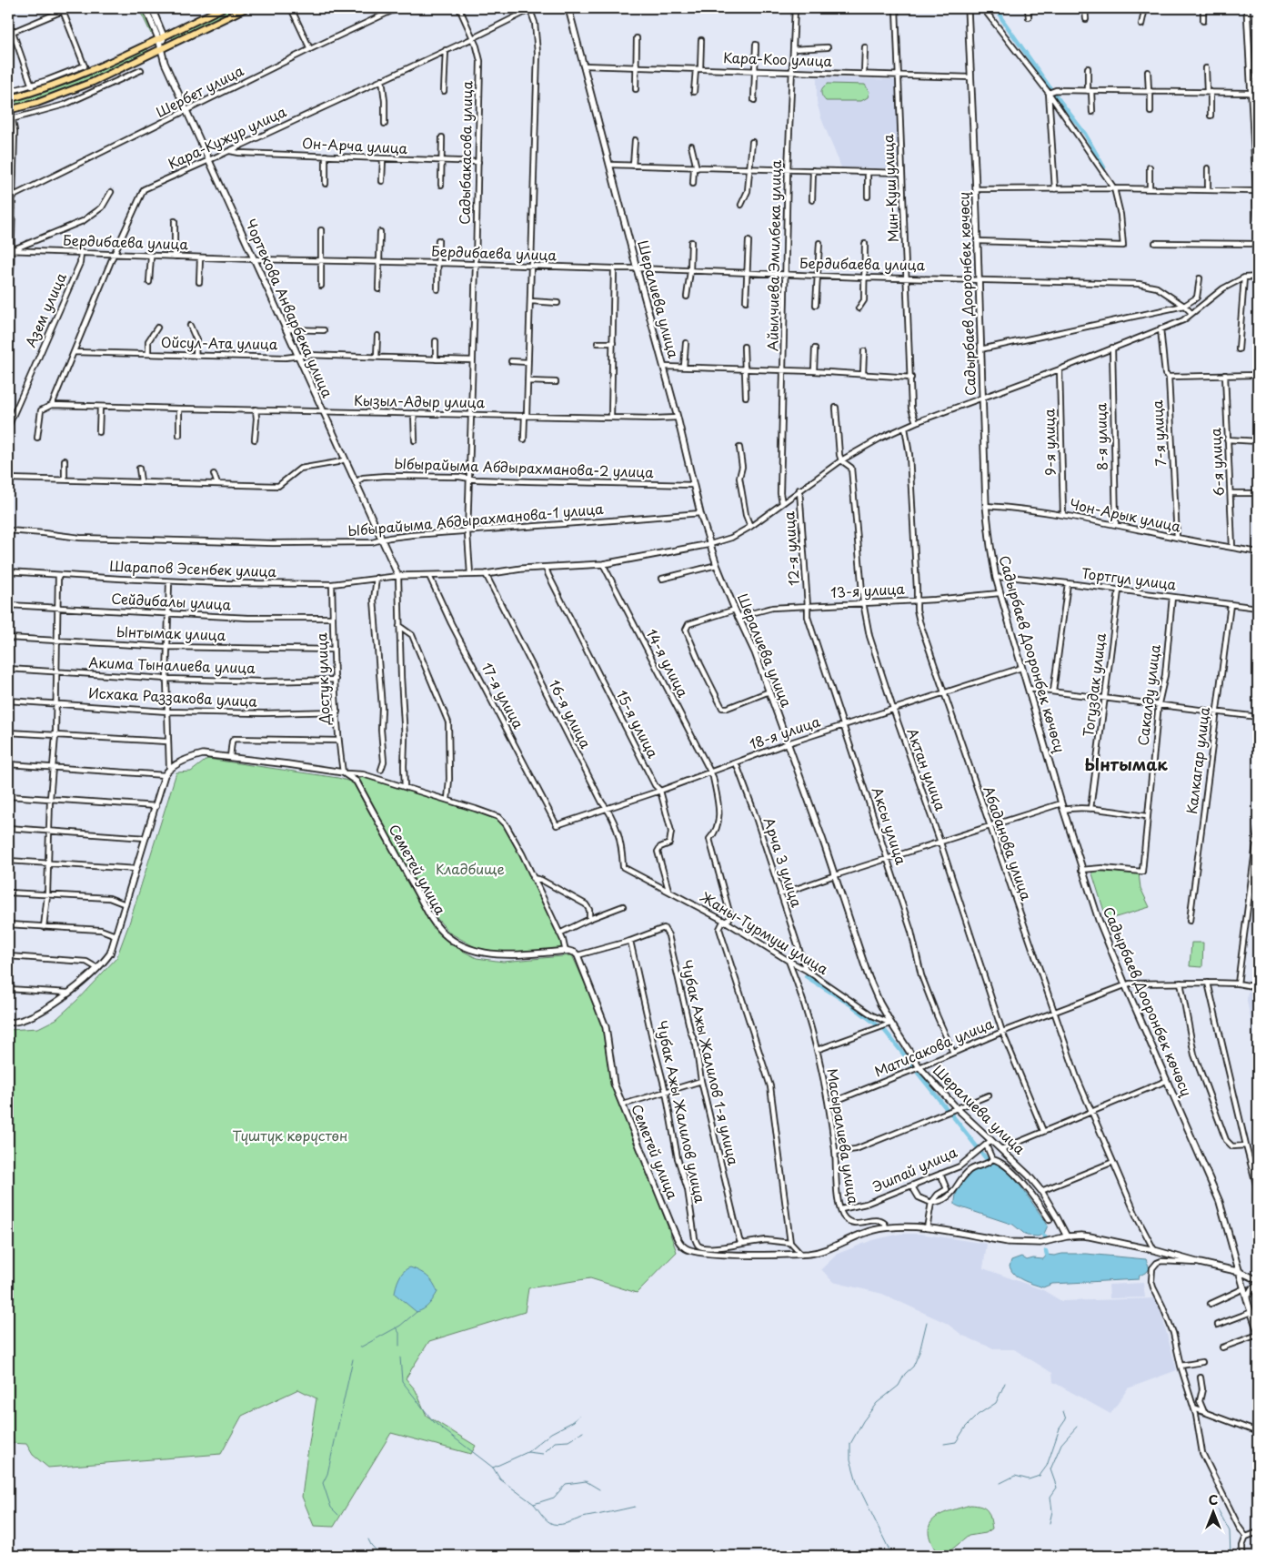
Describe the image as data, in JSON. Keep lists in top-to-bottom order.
{
  "streets": {
    "street": [
      "Кара-Коо улица",
      "Шербет улица",
      "Кара-Кужур улица",
      "Он-Арча улица",
      "Садыбакасова улица",
      "Мин-Куш улица",
      "Бердибаева улица",
      "Айылчиева Эмилбека улица",
      "Садырбаев Дооронбек көчөсү",
      "Шералиева улица",
      "Чортекова Анварбека улица",
      "Азем улица",
      "Ойсул-Ата улица",
      "Кызыл-Адыр улица",
      "7-я улица",
      "8-я улица",
      "9-я улица",
      "6-я улица",
      "Ыбырайыма Абдырахманова-2 улица",
      "Чон-Арык улица",
      "Ыбырайыма Абдырахманова-1 улица",
      "12-я улица",
      "Шарапов Эсенбек улица",
      "Тортгул улица",
      "13-я улица",
      "Сейдибалы улица",
      "Ынтымак улица",
      "14-я улица",
      "Акима Тыналиева улица",
      "Достук улица",
      "Тогуздак улица",
      "Сакалду улица",
      "17-я улица",
      "Исхака Раззакова улица",
      "16-я улица",
      "15-я улица",
      "18-я улица",
      "Калкагар улица",
      "Актан улица",
      "Аксы улица",
      "Абаданова улица",
      "Арча 3 улица",
      "Семетей улица",
      "Жаны-Турмуш улица",
      "Матисакова улица",
      "Чубак Ажы Жалилов 1-я улица",
      "Чубак Ажы Жалилов улица",
      "Масыралиева улица",
      "Эшпай улица"
    ]
  },
  "crossings": [
    ["Кара-Коо улица", "Мин-Куш улица"],
    ["Кара-Коо улица", "Айылчиева Эмилбека улица"],
    ["Кара-Коо улица", "Садырбаев Дооронбек көчөсү"],
    ["Кара-Коо улица", "Шералиева улица"],
    ["Шербет улица", "Чортекова Анварбека улица"],
    ["Кара-Кужур улица", "Он-Арча улица"],
    ["Кара-Кужур улица", "Садыбакасова улица"],
    ["Кара-Кужур улица", "Бердибаева улица"],
    ["Кара-Кужур улица", "Чортекова Анварбека улица"],
    ["Кара-Кужур улица", "Ойсул-Ата улица"],
    ["Кара-Кужур улица", "Кызыл-Адыр улица"],
    ["Он-Арча улица", "Садыбакасова улица"],
    ["Садыбакасова улица", "Бердибаева улица"],
    ["Садыбакасова улица", "Ойсул-Ата улица"],
    ["Садыбакасова улица", "Кызыл-Адыр улица"],
    ["Садыбакасова улица", "Ыбырайыма Абдырахманова-2 улица"],
    ["Садыбакасова улица", "Ыбырайыма Абдырахманова-1 улица"],
    ["Мин-Куш улица", "Бердибаева улица"],
    ["Бердибаева улица", "Айылчиева Эмилбека улица"],
    ["Бердибаева улица", "Садырбаев Дооронбек көчөсү"],
    ["Бердибаева улица", "Шералиева улица"],
    ["Бердибаева улица", "Чортекова Анварбека улица"],
    ["Бердибаева улица", "Азем улица"],
    ["Садырбаев Дооронбек көчөсү", "Чон-Арык улица"],
    ["Садырбаев Дооронбек көчөсү", "Тортгул улица"],
    ["Садырбаев Дооронбек көчөсү", "13-я улица"],
    ["Садырбаев Дооронбек көчөсү", "Сакалду улица"],
    ["Садырбаев Дооронбек көчөсү", "18-я улица"],
    ["Садырбаев Дооронбек көчөсү", "Семетей улица"],
    ["Садырбаев Дооронбек көчөсү", "Матисакова улица"],
    ["Шералиева улица", "Кызыл-Адыр улица"],
    ["Шералиева улица", "Ыбырайыма Абдырахманова-2 улица"],
    ["Шералиева улица", "Ыбырайыма Абдырахманова-1 улица"],
    ["Шералиева улица", "13-я улица"],
    ["Шералиева улица", "18-я улица"],
    ["Шералиева улица", "Семетей улица"],
    ["Шералиева улица", "Жаны-Турмуш улица"],
    ["Шералиева улица", "Матисакова улица"],
    ["Шералиева улица", "Эшпай улица"],
    ["Чортекова Анварбека улица", "Ойсул-Ата улица"],
    ["Чортекова Анварбека улица", "Кызыл-Адыр улица"],
    ["Чортекова Анварбека улица", "Ыбырайыма Абдырахманова-2 улица"],
    ["Чортекова Анварбека улица", "Ыбырайыма Абдырахманова-1 улица"],
    ["Чортекова Анварбека улица", "Шарапов Эсенбек улица"],
    ["7-я улица", "Чон-Арык улица"],
    ["8-я улица", "Чон-Арык улица"],
    ["9-я улица", "Чон-Арык улица"],
    ["6-я улица", "Чон-Арык улица"],
    ["12-я улица", "13-я улица"],
    ["12-я улица", "Аксы улица"],
    ["Шарапов Эсенбек улица", "Достук улица"],
    ["Тортгул улица", "Тогуздак улица"],
    ["Тортгул улица", "Сакалду улица"],
    ["Тортгул улица", "Калкагар улица"],
    ["13-я улица", "Актан улица"],
    ["13-я улица", "Аксы улица"],
    ["13-я улица", "Абаданова улица"],
    ["Сейдибалы улица", "Достук улица"],
    ["Ынтымак улица", "Достук улица"],
    ["14-я улица", "18-я улица"],
    ["14-я улица", "Жаны-Турмуш улица"],
    ["Акима Тыналиева улица", "Достук улица"],
    ["Достук улица", "Исхака Раззакова улица"],
    ["Достук улица", "Семетей улица"],
    ["17-я улица", "18-я улица"],
    ["16-я улица", "18-я улица"],
    ["16-я улица", "Жаны-Турмуш улица"],
    ["15-я улица", "18-я улица"],
    ["15-я улица", "Жаны-Турмуш улица"],
    ["18-я улица", "Актан улица"],
    ["18-я улица", "Аксы улица"],
    ["18-я улица", "Абаданова улица"],
    ["18-я улица", "Арча 3 улица"],
    ["Актан улица", "Матисакова улица"],
    ["Аксы улица", "Матисакова улица"],
    ["Абаданова улица", "Семетей улица"],
    ["Абаданова улица", "Матисакова улица"],
    ["Арча 3 улица", "Жаны-Турмуш улица"],
    ["Семетей улица", "Чубак Ажы Жалилов 1-я улица"],
    ["Семетей улица", "Масыралиева улица"],
    ["Жаны-Турмуш улица", "Масыралиева улица"],
    ["Матисакова улица", "Масыралиева улица"],
    ["Чубак Ажы Жалилов 1-я улица", "Чубак Ажы Жалилов улица"],
    ["Масыралиева улица", "Эшпай улица"]
  ],
  "districts": ["Ынтымак"],
  "parks": ["Кладбище", "Түштүк көрүстөн"],
  "north": "top"
}
